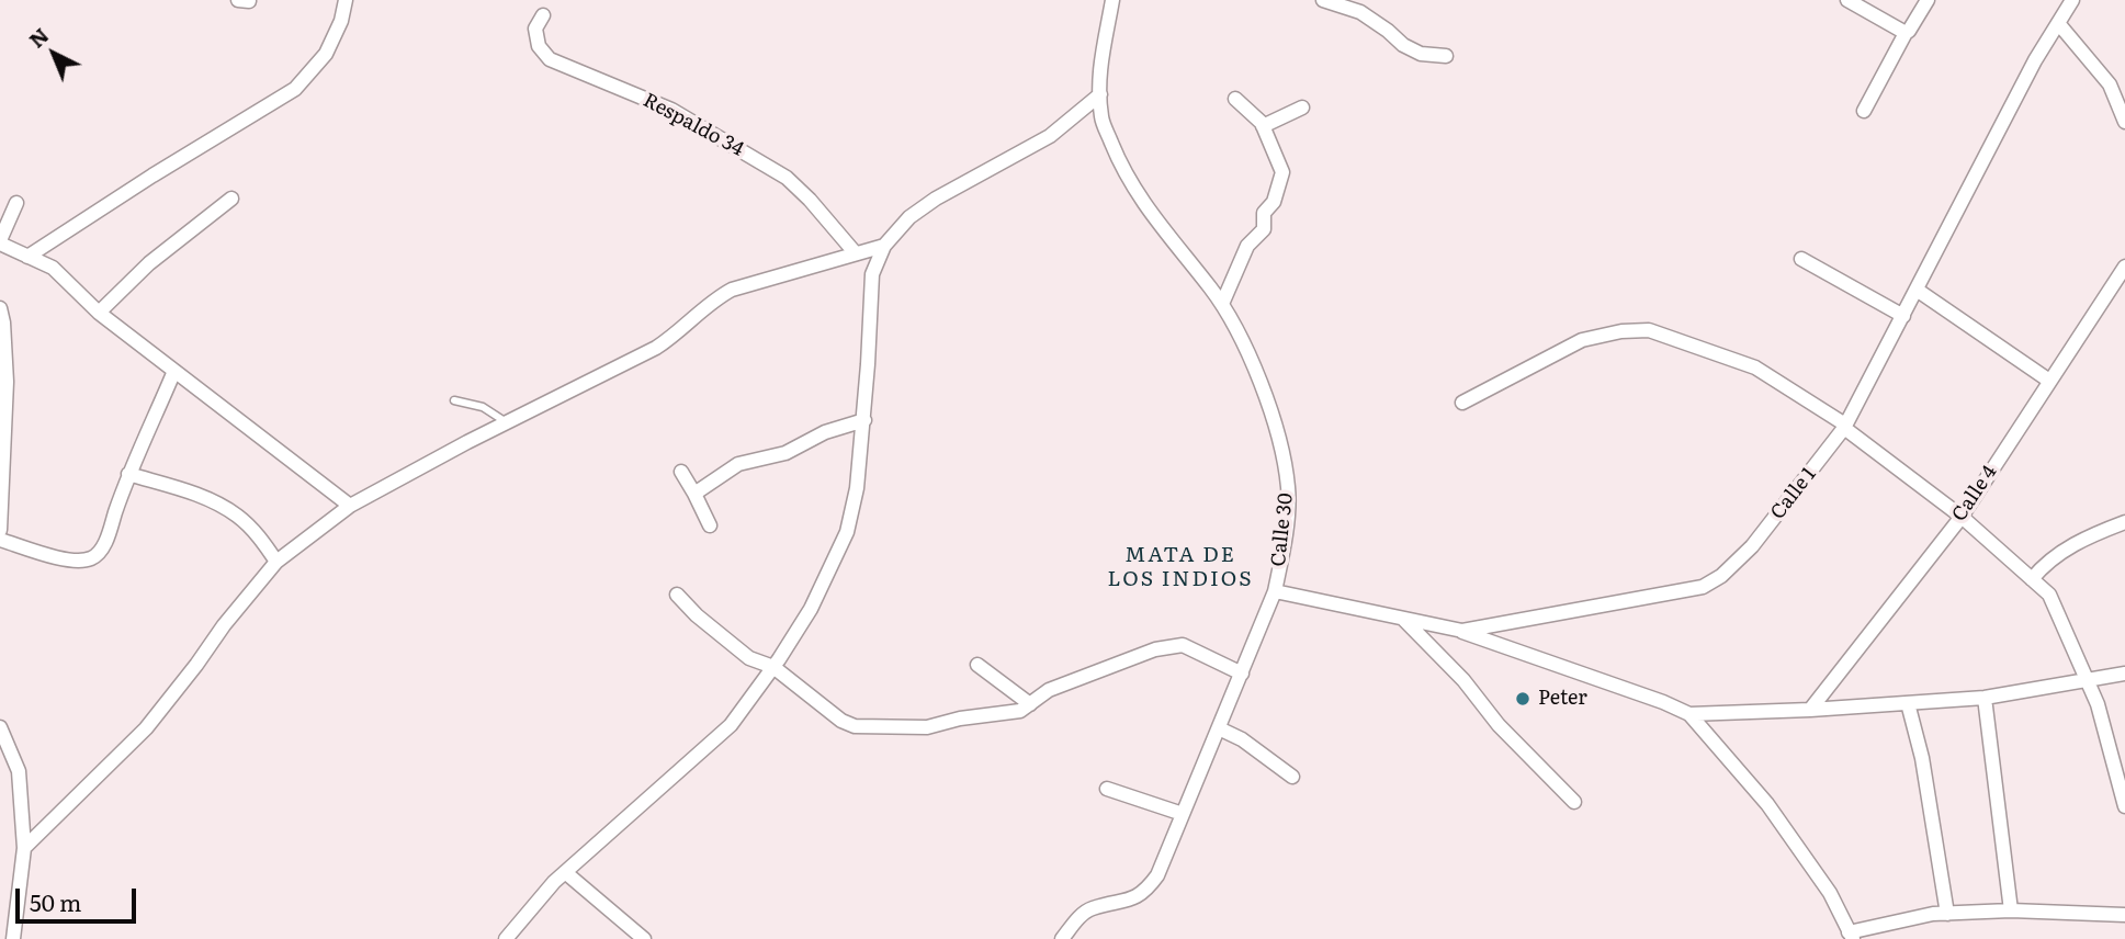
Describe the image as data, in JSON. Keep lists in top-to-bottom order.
{
  "streets": {
    "street": [
      "Respaldo 34",
      "Calle 1",
      "Calle 4",
      "Calle 30"
    ]
  },
  "crossings": [
    ["Calle 1", "Calle 30"]
  ],
  "districts": ["MATA DE LOS INDIOS"],
  "places": ["Peter"],
  "scale_bar": "50 m",
  "north": "top left"
}
